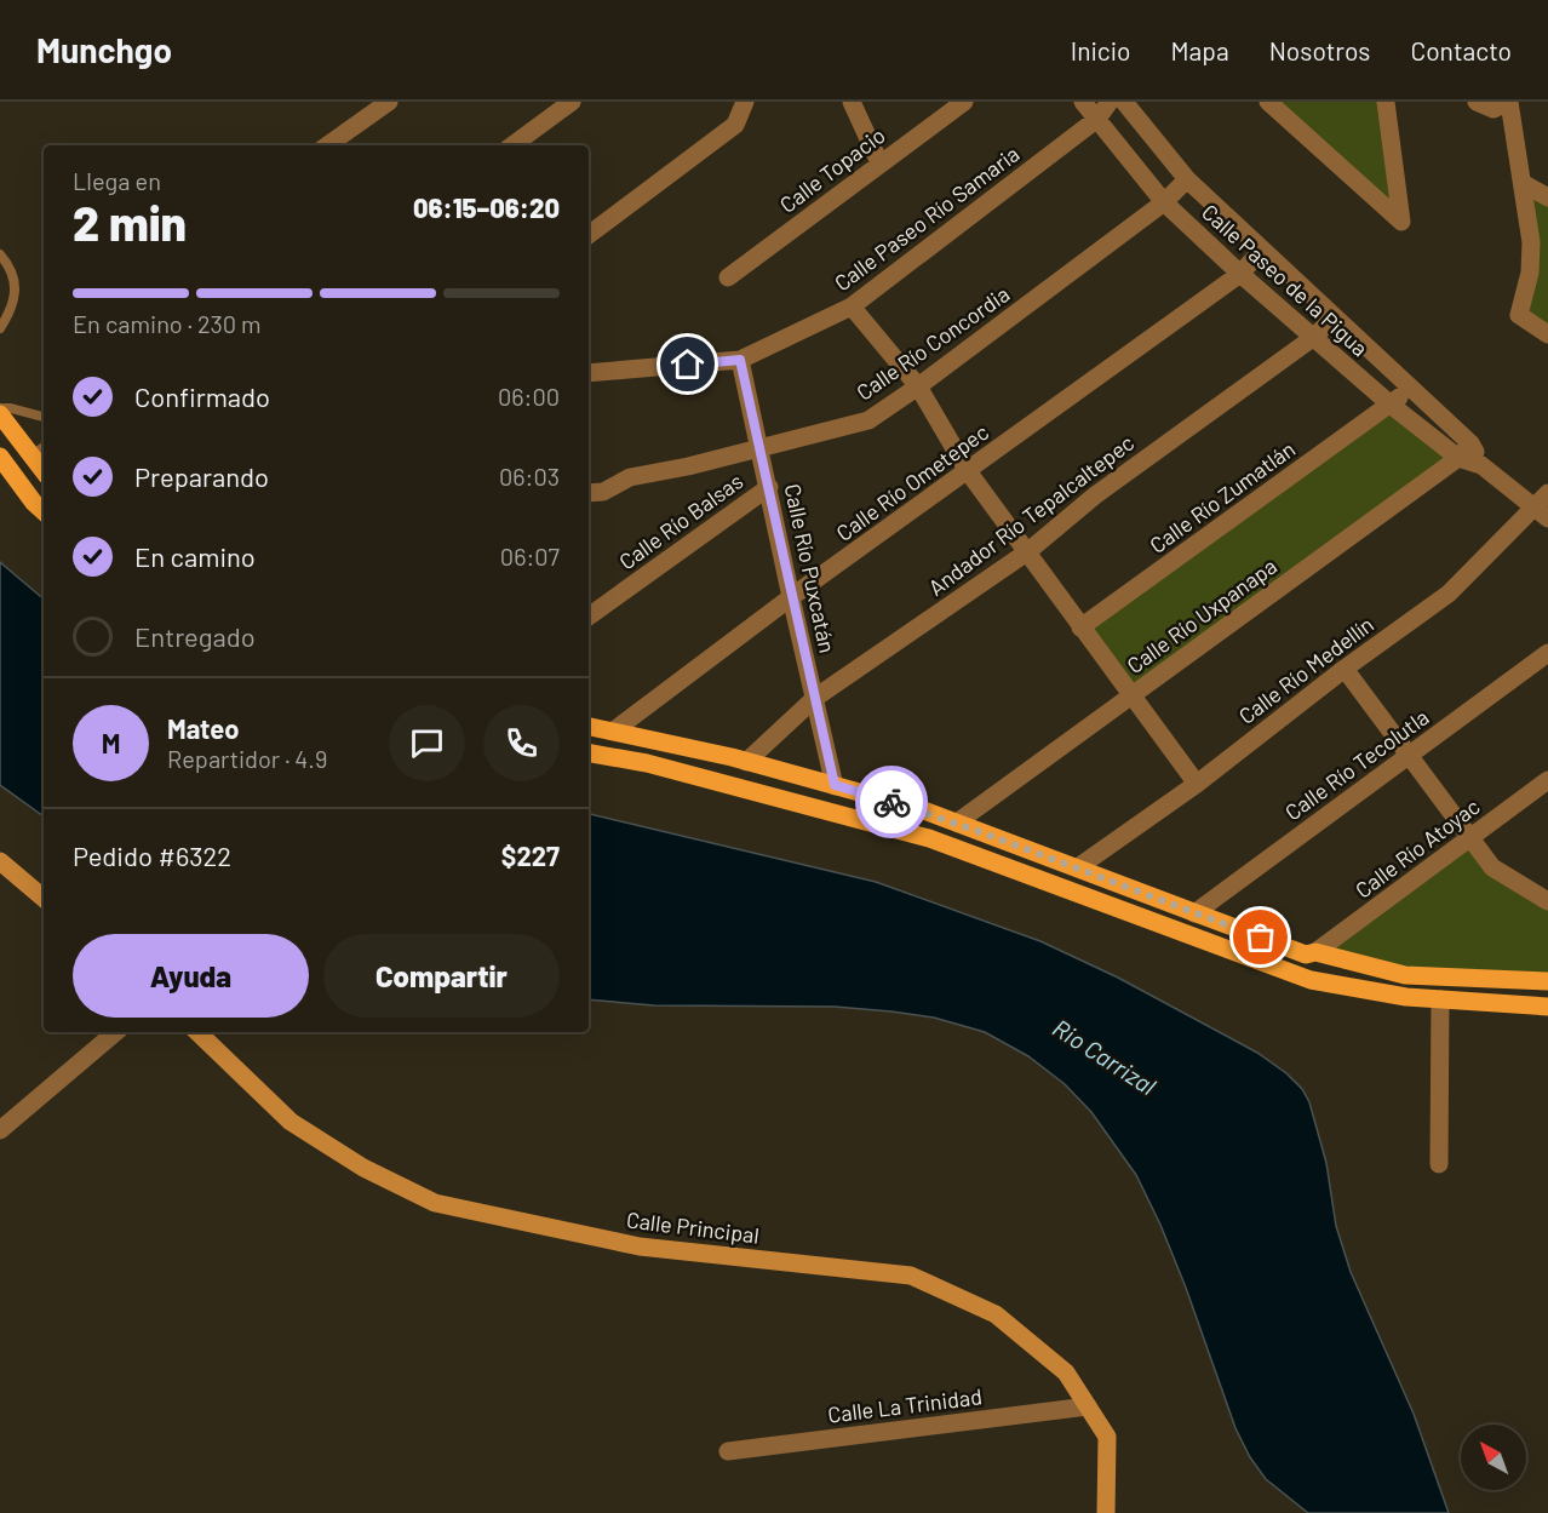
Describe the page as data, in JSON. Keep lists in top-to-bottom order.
{
  "streets": {
    "main road": ["Calle Principal"],
    "street": [
      "Calle Topacio",
      "Calle Paseo Río Samaria",
      "Calle Paseo de la Pigua",
      "Calle Río Concordia",
      "Calle Río Ometepec",
      "Calle Río Zumatlán",
      "Andador Río Tepalcaltepec",
      "Calle Río Balsas",
      "Calle Río Puxcatán",
      "Calle Río Uxpanapa",
      "Calle Río Medellín",
      "Calle Río Tecolutla",
      "Calle Río Atoyac",
      "Calle La Trinidad"
    ]
  },
  "crossings": [
    ["Calle Paseo Río Samaria", "Calle Paseo de la Pigua"],
    ["Calle Paseo Río Samaria", "Calle Río Puxcatán"],
    ["Calle Paseo de la Pigua", "Calle Río Concordia"],
    ["Calle Paseo de la Pigua", "Calle Río Ometepec"],
    ["Calle Paseo de la Pigua", "Calle Río Zumatlán"],
    ["Calle Paseo de la Pigua", "Andador Río Tepalcaltepec"],
    ["Calle Paseo de la Pigua", "Calle Río Uxpanapa"],
    ["Calle Paseo de la Pigua", "Calle Río Medellín"],
    ["Calle Río Concordia", "Calle Río Puxcatán"],
    ["Calle Río Ometepec", "Calle Río Puxcatán"],
    ["Andador Río Tepalcaltepec", "Calle Río Puxcatán"],
    ["Calle Río Balsas", "Calle Río Puxcatán"],
    ["Calle Principal", "Calle La Trinidad"]
  ],
  "water": ["Rio Carrizal"],
  "north": "top left",
  "page": {
    "header": "Munchgo",
    "nav": [
      "Inicio",
      "Mapa",
      "Nosotros",
      "Contacto"
    ],
    "heading": ["2 min", "Llega en", "06:15–06:20"],
    "panel": [
      "Mateo",
      "Repartidor · 4.9",
      "Pedido #6322",
      "$227"
    ],
    "bar": "En camino · 230 m",
    "list": [
      ["Confirmado", "06:00"],
      ["Preparando", "06:03"],
      ["En camino", "06:07"],
      "Entregado"
    ],
    "round": "M",
    "buttons": ["Ayuda", "Compartir"]
  }
}
